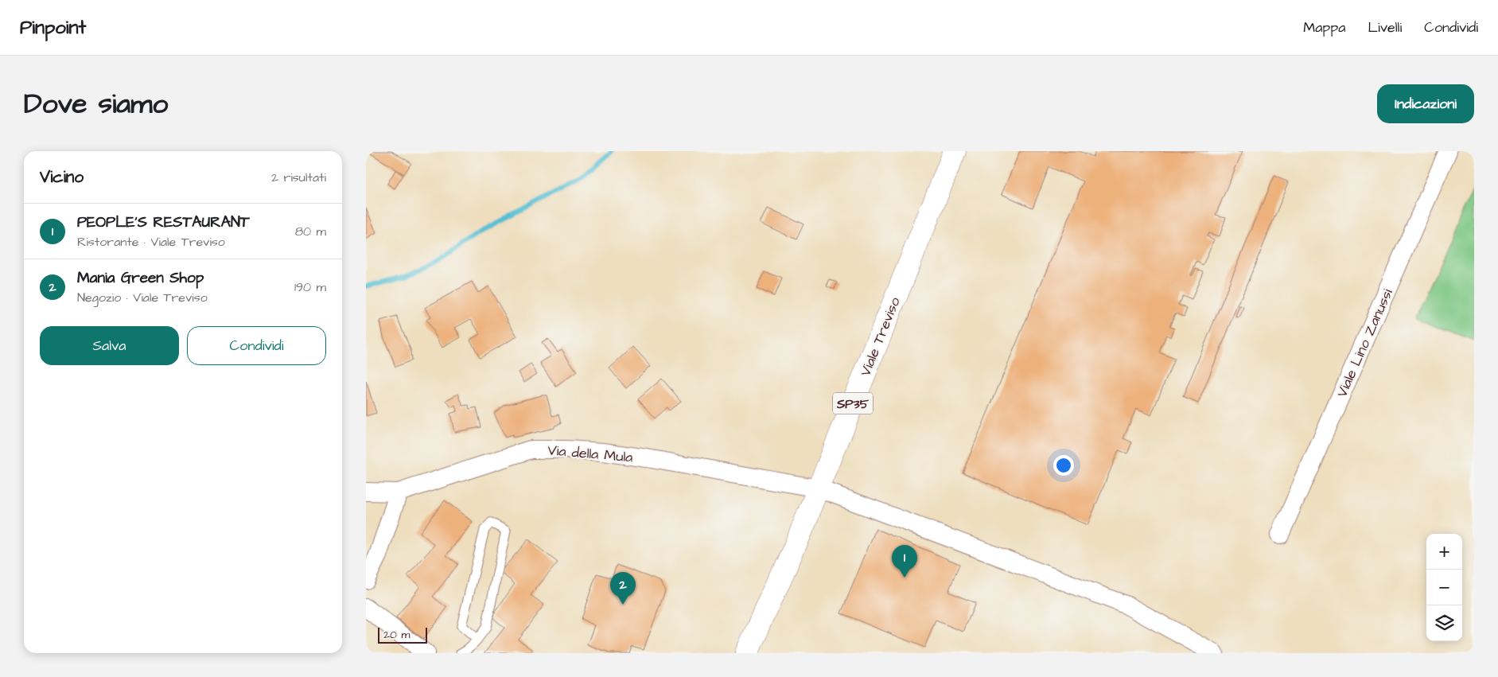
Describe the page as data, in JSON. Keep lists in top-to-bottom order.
{
  "streets": {
    "main road": ["Viale Treviso", "SP35"],
    "street": ["Viale Lino Zanussi", "Via della Mula"]
  },
  "crossings": [
    ["Viale Treviso", "Via della Mula"]
  ],
  "scale_bar": "20 m",
  "page": {
    "header": "Pinpoint",
    "nav": ["Mappa", "Livelli", "Condividi"],
    "title": "Dove siamo",
    "buttons": [
      "Indicazioni",
      ["Salva", "Condividi"]
    ],
    "heading": ["Vicino", "2 risultati"],
    "list": [
      {
        "mark": "1",
        "name": "PEOPLE'S RESTAURANT",
        "note": "Ristorante · Viale Treviso",
        "value": "80 m"
      },
      {
        "mark": "2",
        "name": "Mania Green Shop",
        "note": "Negozio · Viale Treviso",
        "value": "190 m"
      }
    ],
    "map_buttons": ["+", "−"],
    "pins": ["1", "2"],
    "scale": "20 m"
  }
}
